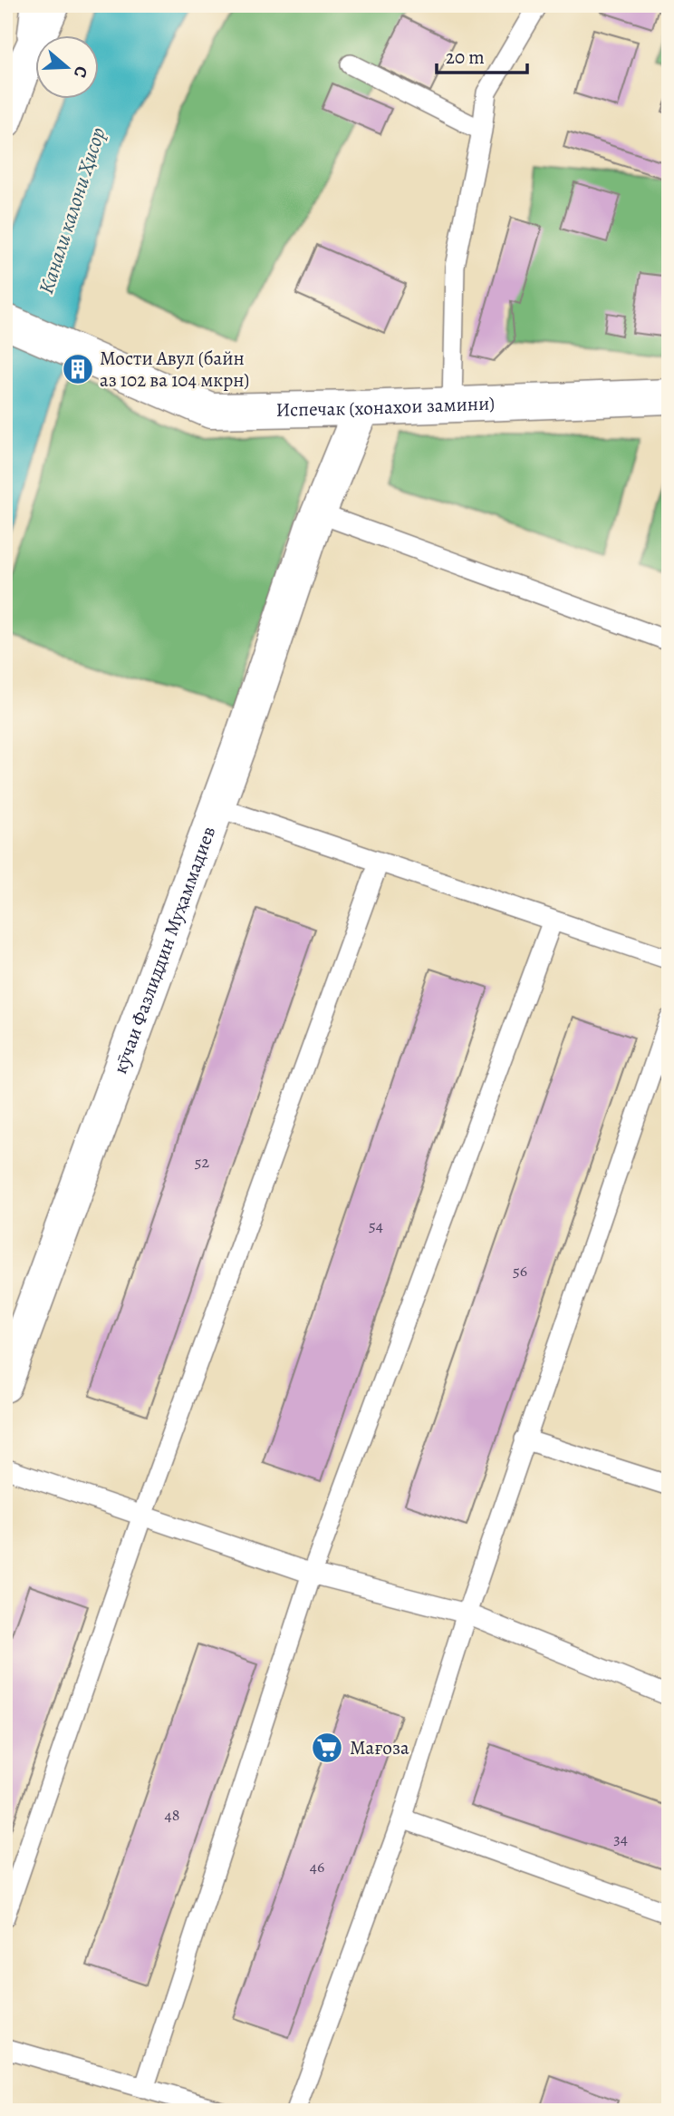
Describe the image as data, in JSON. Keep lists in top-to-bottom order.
{
  "streets": {
    "street": ["Испечак (хонахои замини)", "кӯчаи Фазлиддин Муҳаммадиев"]
  },
  "crossings": [
    ["Испечак (хонахои замини)", "кӯчаи Фазлиддин Муҳаммадиев"]
  ],
  "water": ["Канали калони Ҳисор"],
  "places": {
    "building": ["Мости Авул (байн аз 102 ва 104 мкрн)"],
    "supermarket": ["Мағоза"]
  },
  "house_numbers": [
    "52",
    "54",
    "56",
    "48",
    "34",
    "46"
  ],
  "scale_bar": "20 m",
  "north": "right"
}
